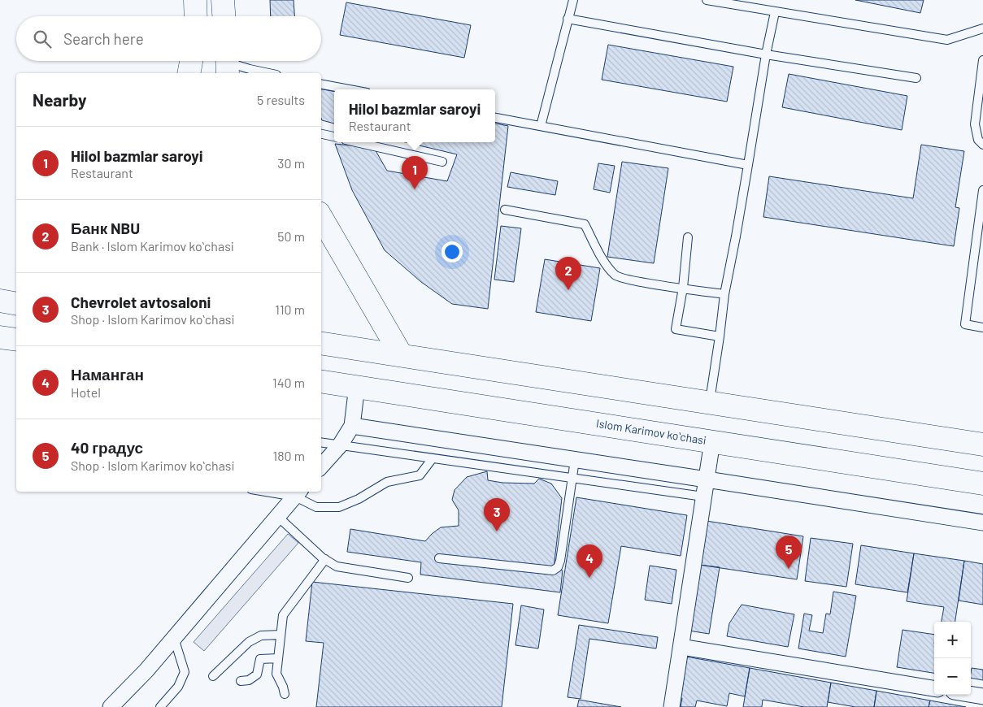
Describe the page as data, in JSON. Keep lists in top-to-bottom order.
{
  "streets": {
    "main road": ["Islom Karimov koʻchasi"]
  },
  "page": {
    "search": "Search here",
    "heading": ["Nearby", "5 results"],
    "popup": ["Hilol bazmlar saroyi", "Restaurant"],
    "list": [
      {
        "mark": "1",
        "name": "Hilol bazmlar saroyi",
        "note": "Restaurant",
        "value": "30 m"
      },
      {
        "mark": "2",
        "name": "Банк NBU",
        "note": "Bank · Islom Karimov koʻchasi",
        "value": "50 m"
      },
      {
        "mark": "3",
        "name": "Chevrolet avtosaloni",
        "note": "Shop · Islom Karimov koʻchasi",
        "value": "110 m"
      },
      {
        "mark": "4",
        "name": "Наманган",
        "note": "Hotel",
        "value": "140 m"
      },
      {
        "mark": "5",
        "name": "40 градус",
        "note": "Shop · Islom Karimov koʻchasi",
        "value": "180 m"
      }
    ],
    "pins": [
      "1",
      "2",
      "3",
      "5",
      "4"
    ],
    "map_buttons": ["+", "−"]
  }
}
